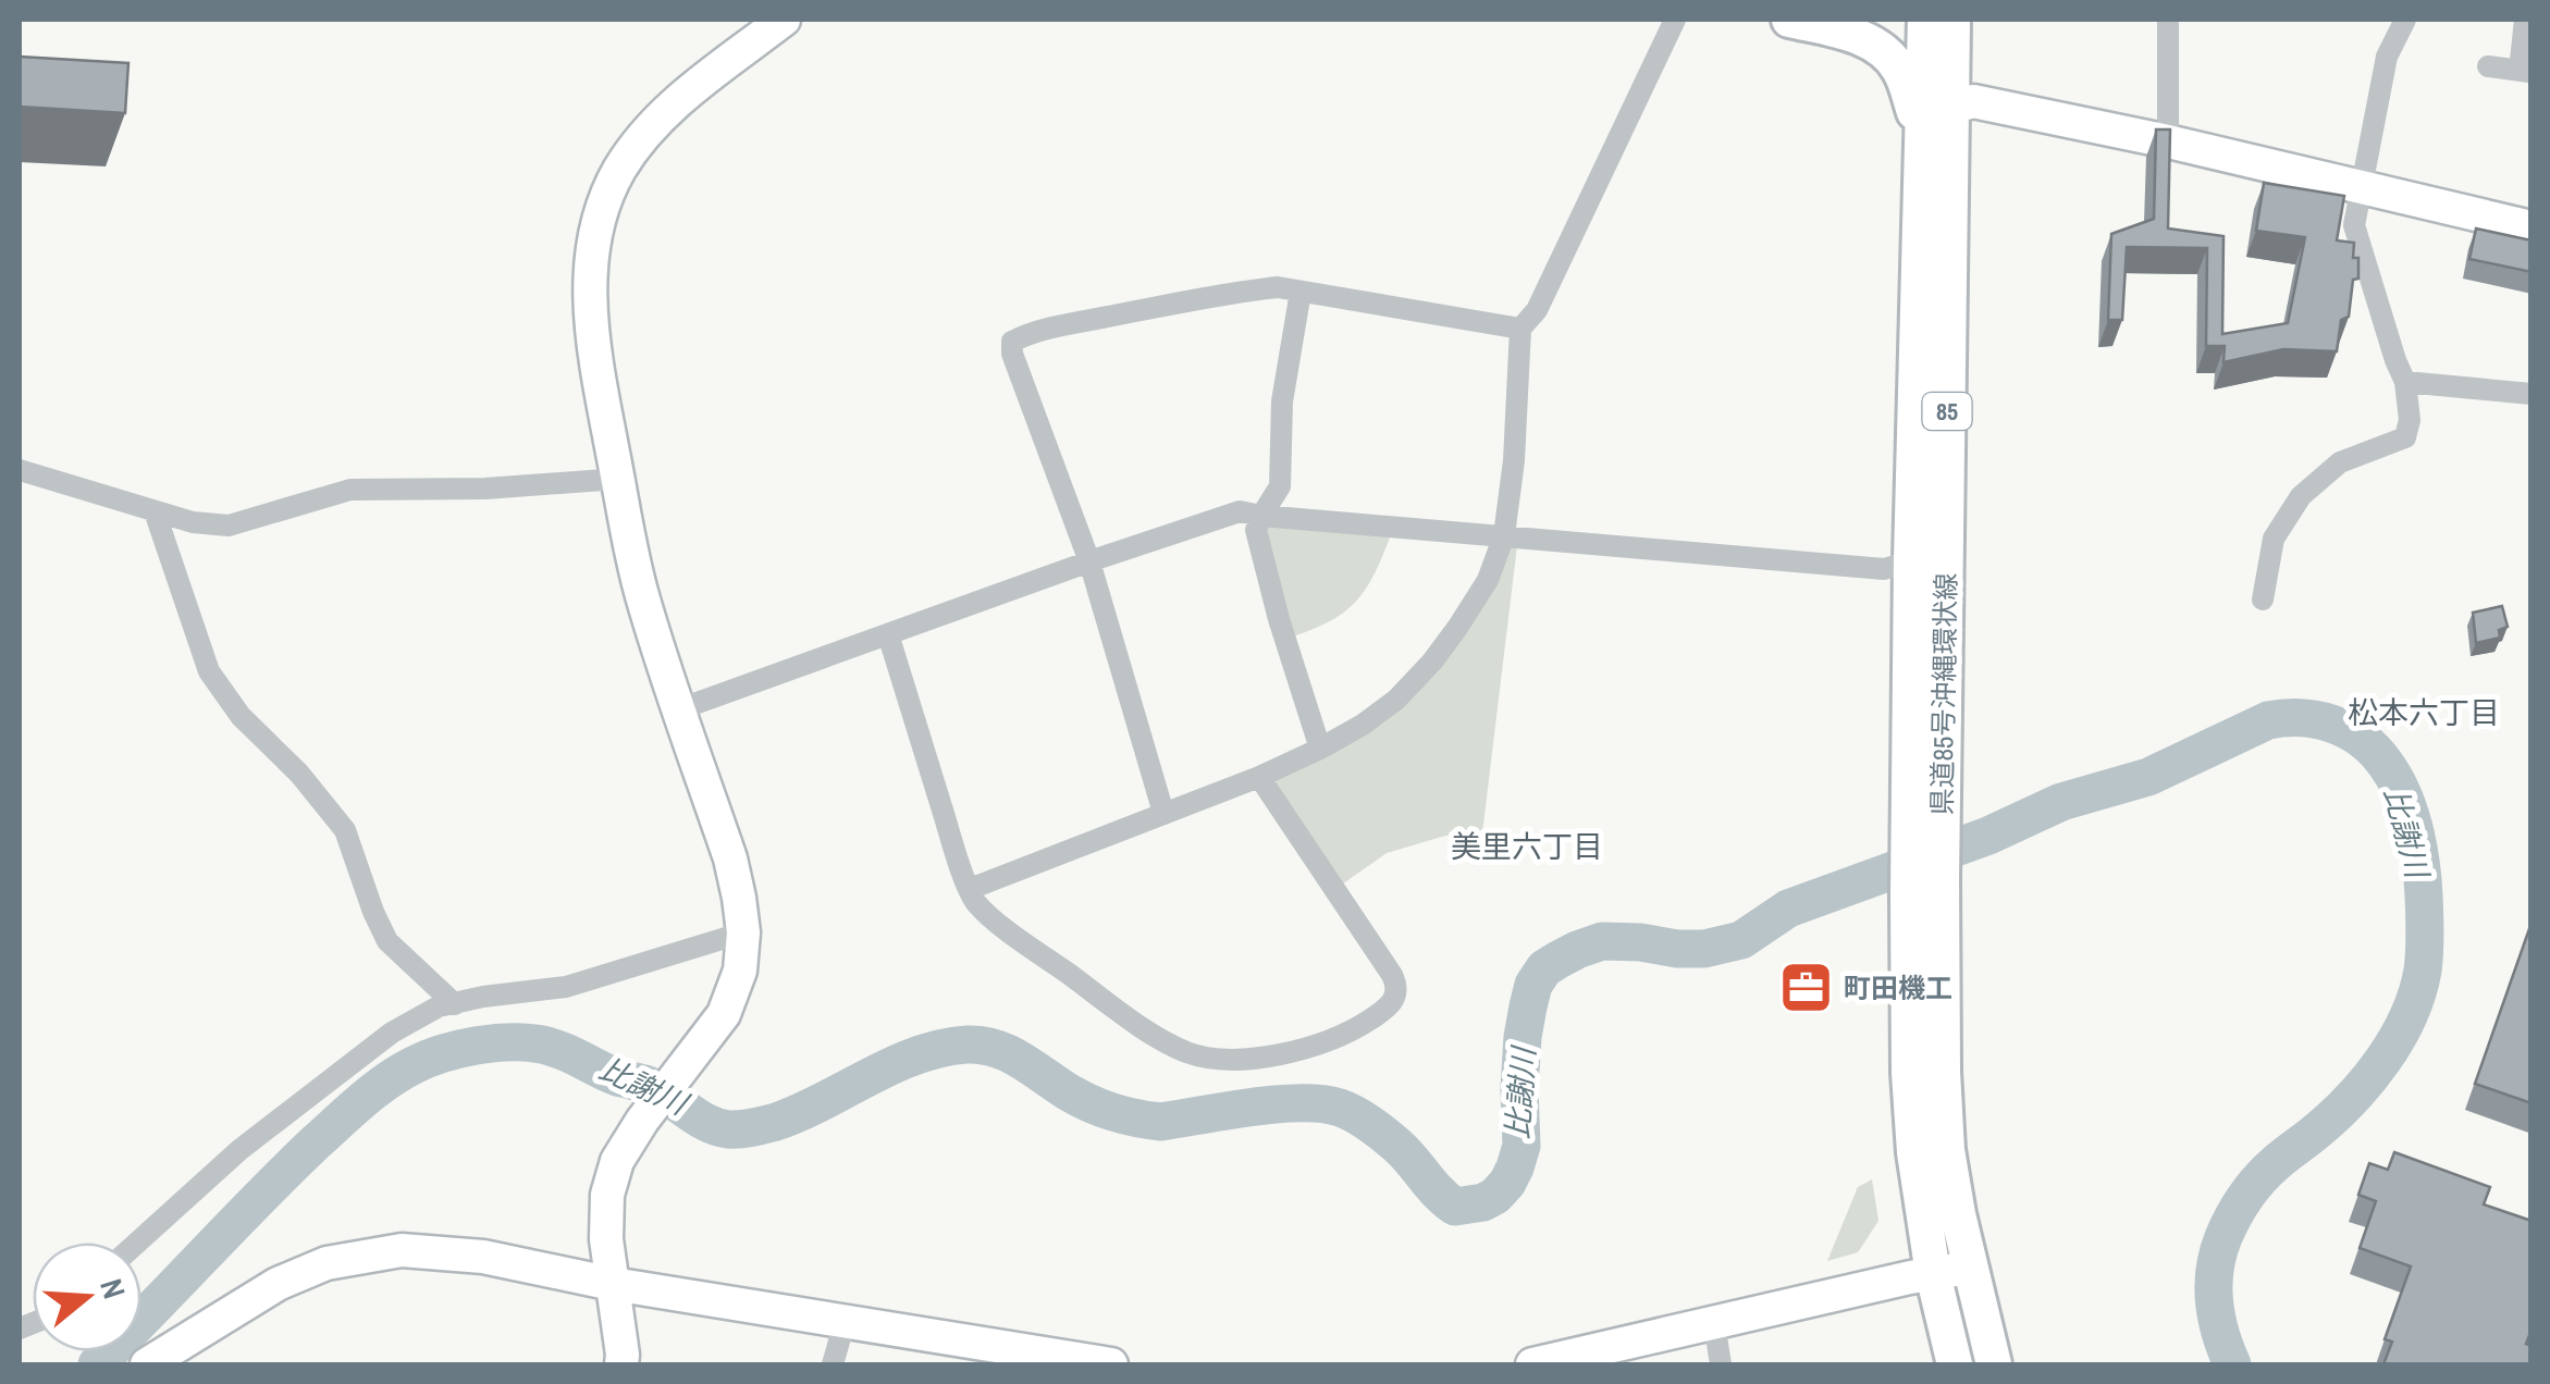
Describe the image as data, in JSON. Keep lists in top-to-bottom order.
{
  "streets": {
    "main road": ["85", "県道85号沖縄環状線"]
  },
  "districts": ["松本六丁目", "美里六丁目"],
  "water": ["比謝川"],
  "places": {
    "office": ["町田機工"]
  },
  "north": "right"
}
